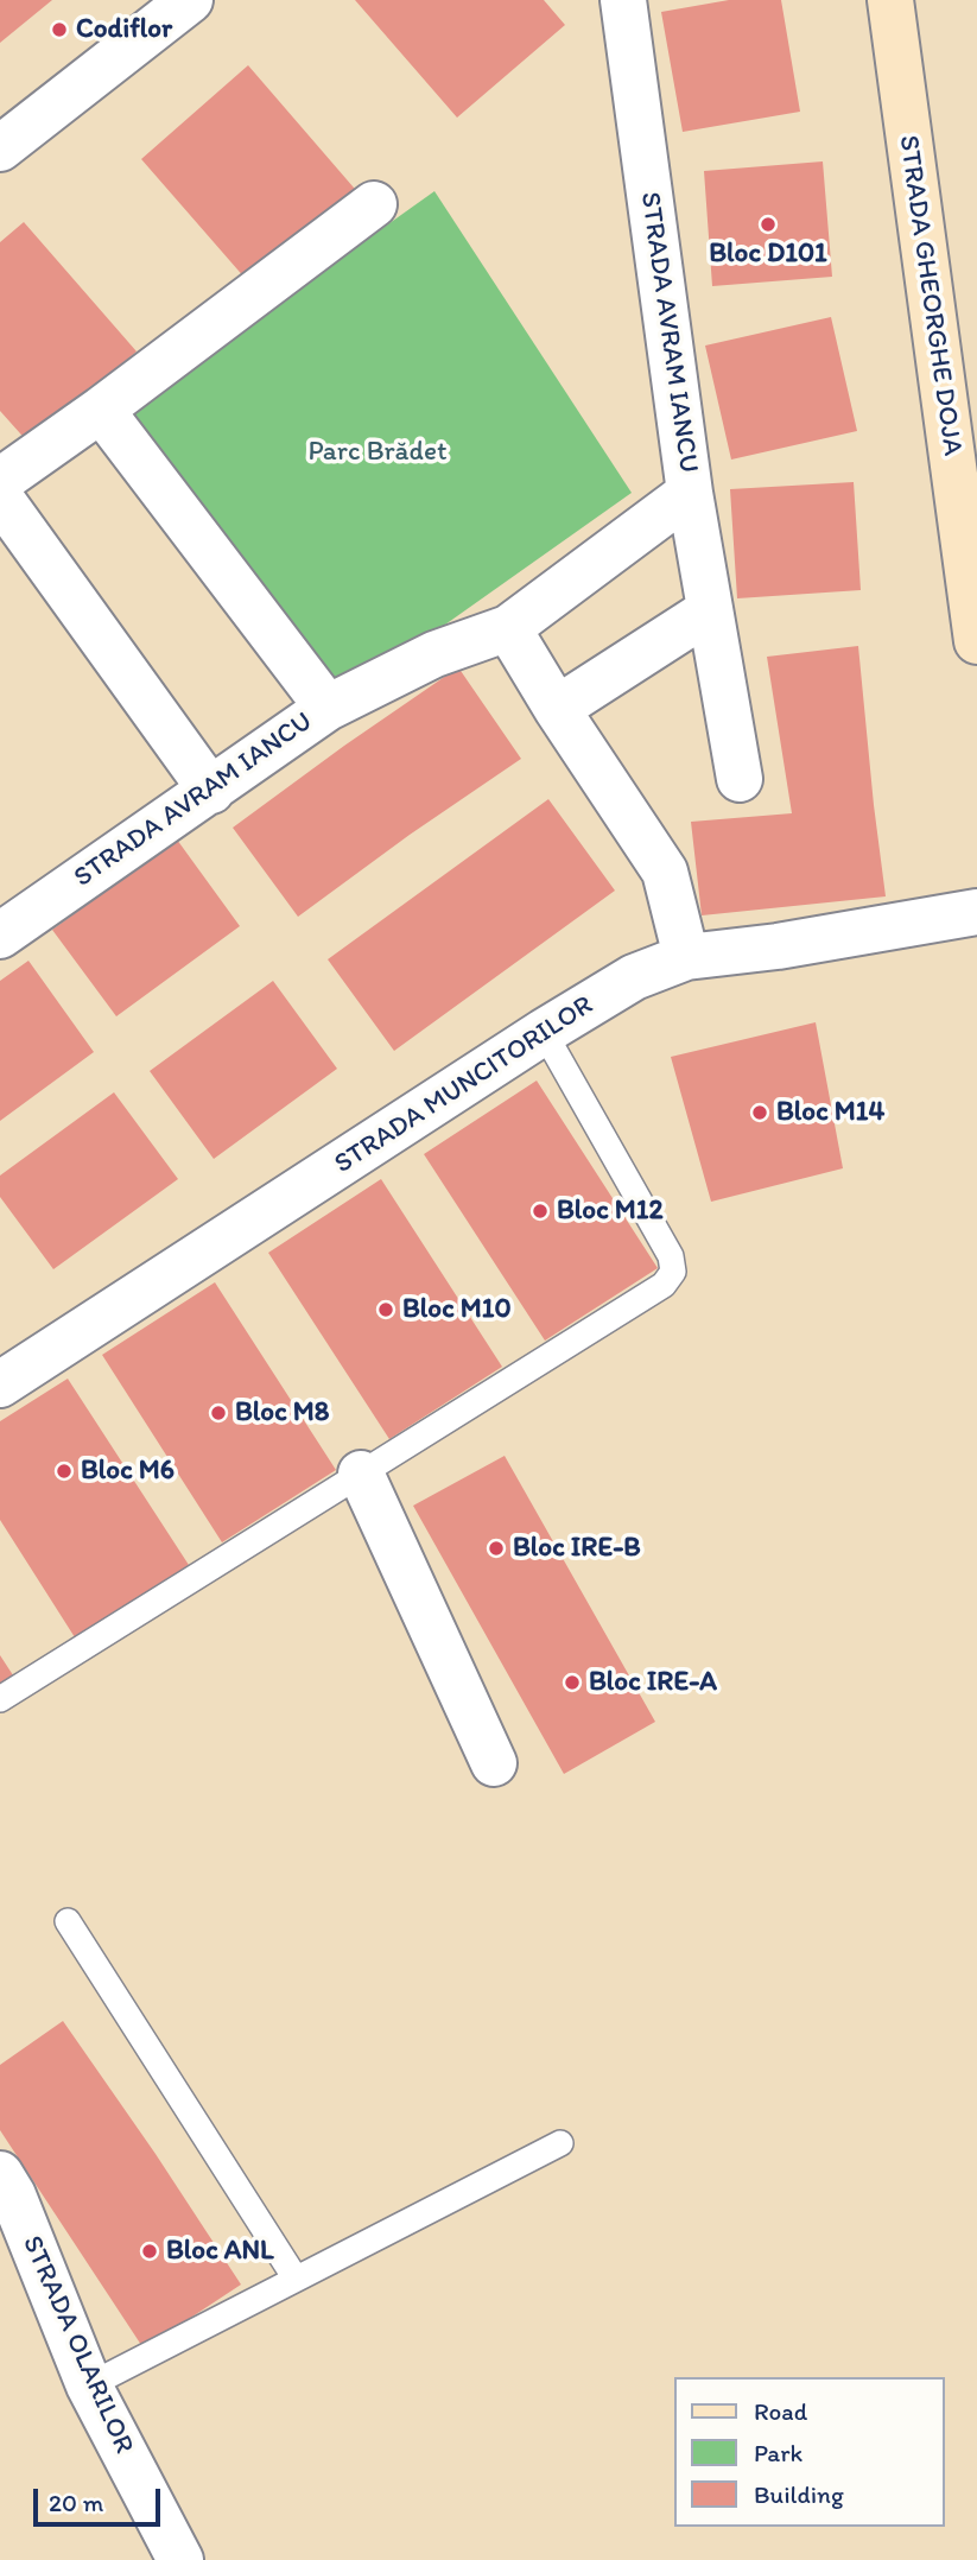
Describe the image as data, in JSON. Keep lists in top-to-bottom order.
{
  "streets": {
    "main road": ["STRADA GHEORGHE DOJA"],
    "street": ["STRADA AVRAM IANCU", "STRADA MUNCITORILOR", "STRADA OLARILOR"]
  },
  "parks": ["Parc Brădet"],
  "places": [
    "Codiflor",
    "Bloc D101",
    "Bloc M14",
    "Bloc M12",
    "Bloc M10",
    "Bloc M8",
    "Bloc M6",
    "Bloc IRE-B",
    "Bloc IRE-A",
    "Bloc ANL"
  ],
  "legend": ["Road", "Park", "Building"],
  "scale_bar": "20 m"
}
